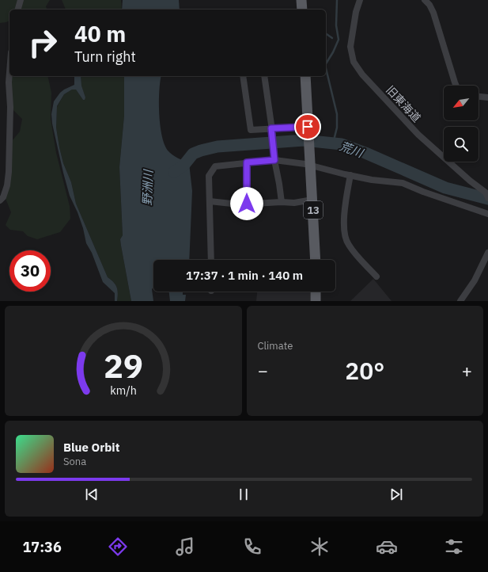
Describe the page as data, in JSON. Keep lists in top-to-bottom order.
{
  "streets": {
    "main road": ["13"],
    "street": ["旧東海道"]
  },
  "water": ["荒川", "野洲川"],
  "north": "bottom left",
  "page": {
    "turn": ["40 m", "Turn right"],
    "limit": "30",
    "trip": "17:37 · 1 min · 140 m",
    "tile": "Climate",
    "heat": ["−", "20°", "+"],
    "song": ["Blue Orbit", "Sona"],
    "tabs": "17:36",
    "gauge": ["29", "km/h"]
  }
}
